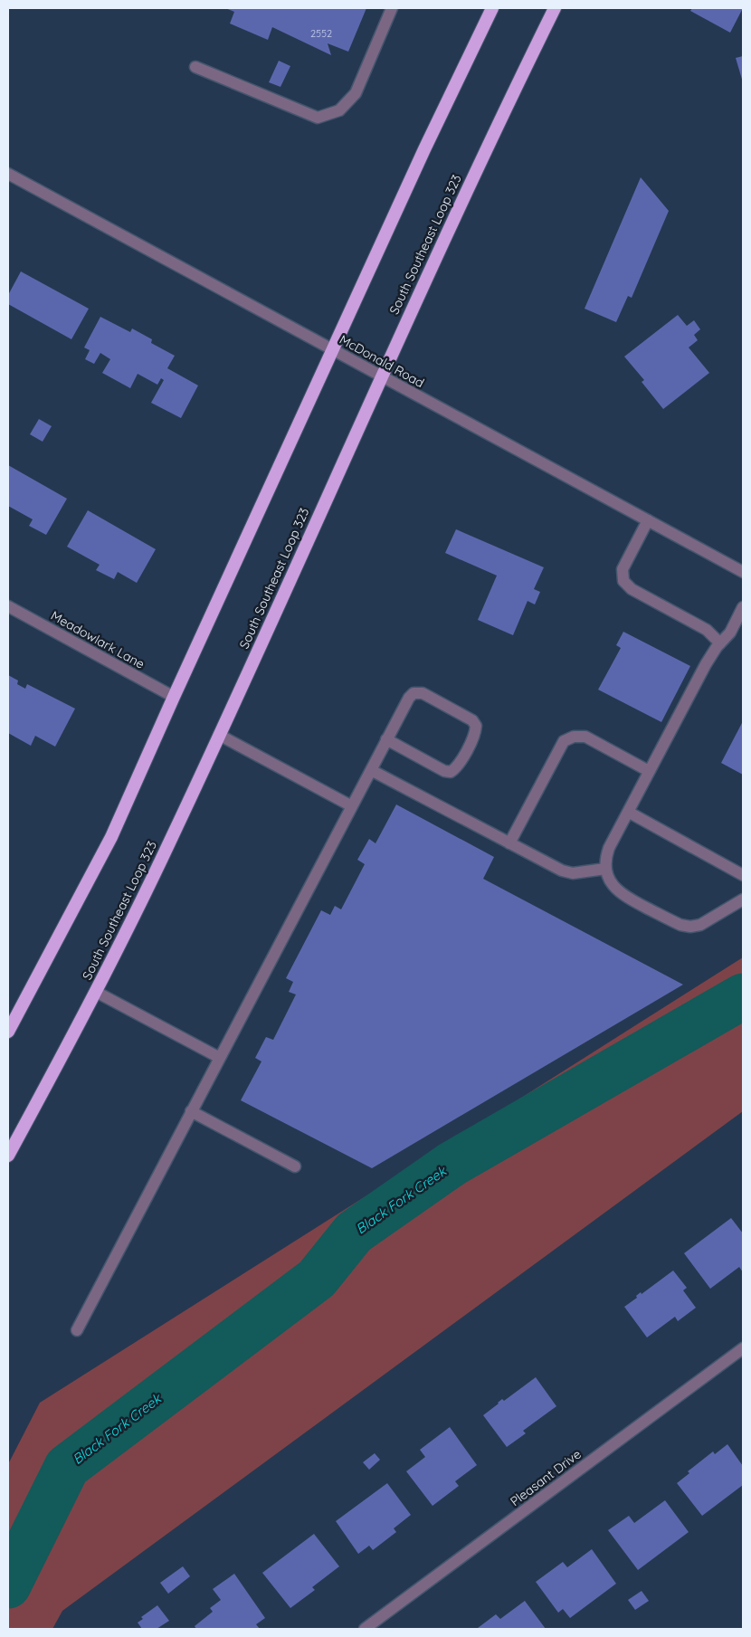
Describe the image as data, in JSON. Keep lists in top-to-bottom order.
{
  "streets": {
    "highway": ["South Southeast Loop 323"],
    "street": ["McDonald Road", "Meadowlark Lane", "Pleasant Drive"]
  },
  "crossings": [
    ["South Southeast Loop 323", "McDonald Road"]
  ],
  "water": ["Black Fork Creek"],
  "house_numbers": ["2552"]
}
